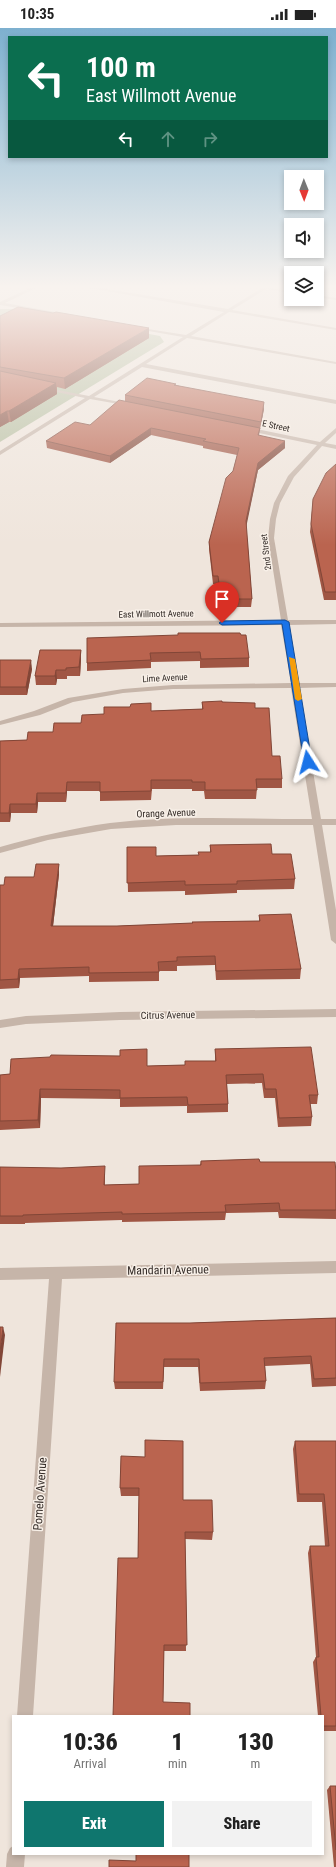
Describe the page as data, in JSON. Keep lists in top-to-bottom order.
{
  "streets": {
    "street": [
      "E Street",
      "2nd Street",
      "East Willmott Avenue",
      "Lime Avenue",
      "Orange Avenue",
      "Citrus Avenue",
      "Mandarin Avenue",
      "Pomelo Avenue"
    ]
  },
  "crossings": [
    ["E Street", "2nd Street"],
    ["2nd Street", "East Willmott Avenue"],
    ["2nd Street", "Lime Avenue"],
    ["2nd Street", "Orange Avenue"],
    ["Mandarin Avenue", "Pomelo Avenue"]
  ],
  "north": "bottom",
  "page": {
    "status": "10:35",
    "turn": ["100 m", "East Willmott Avenue"],
    "eta": [
      "10:36",
      "Arrival",
      "1",
      "min",
      "130",
      "m"
    ],
    "buttons": ["Exit", "Share"]
  }
}
